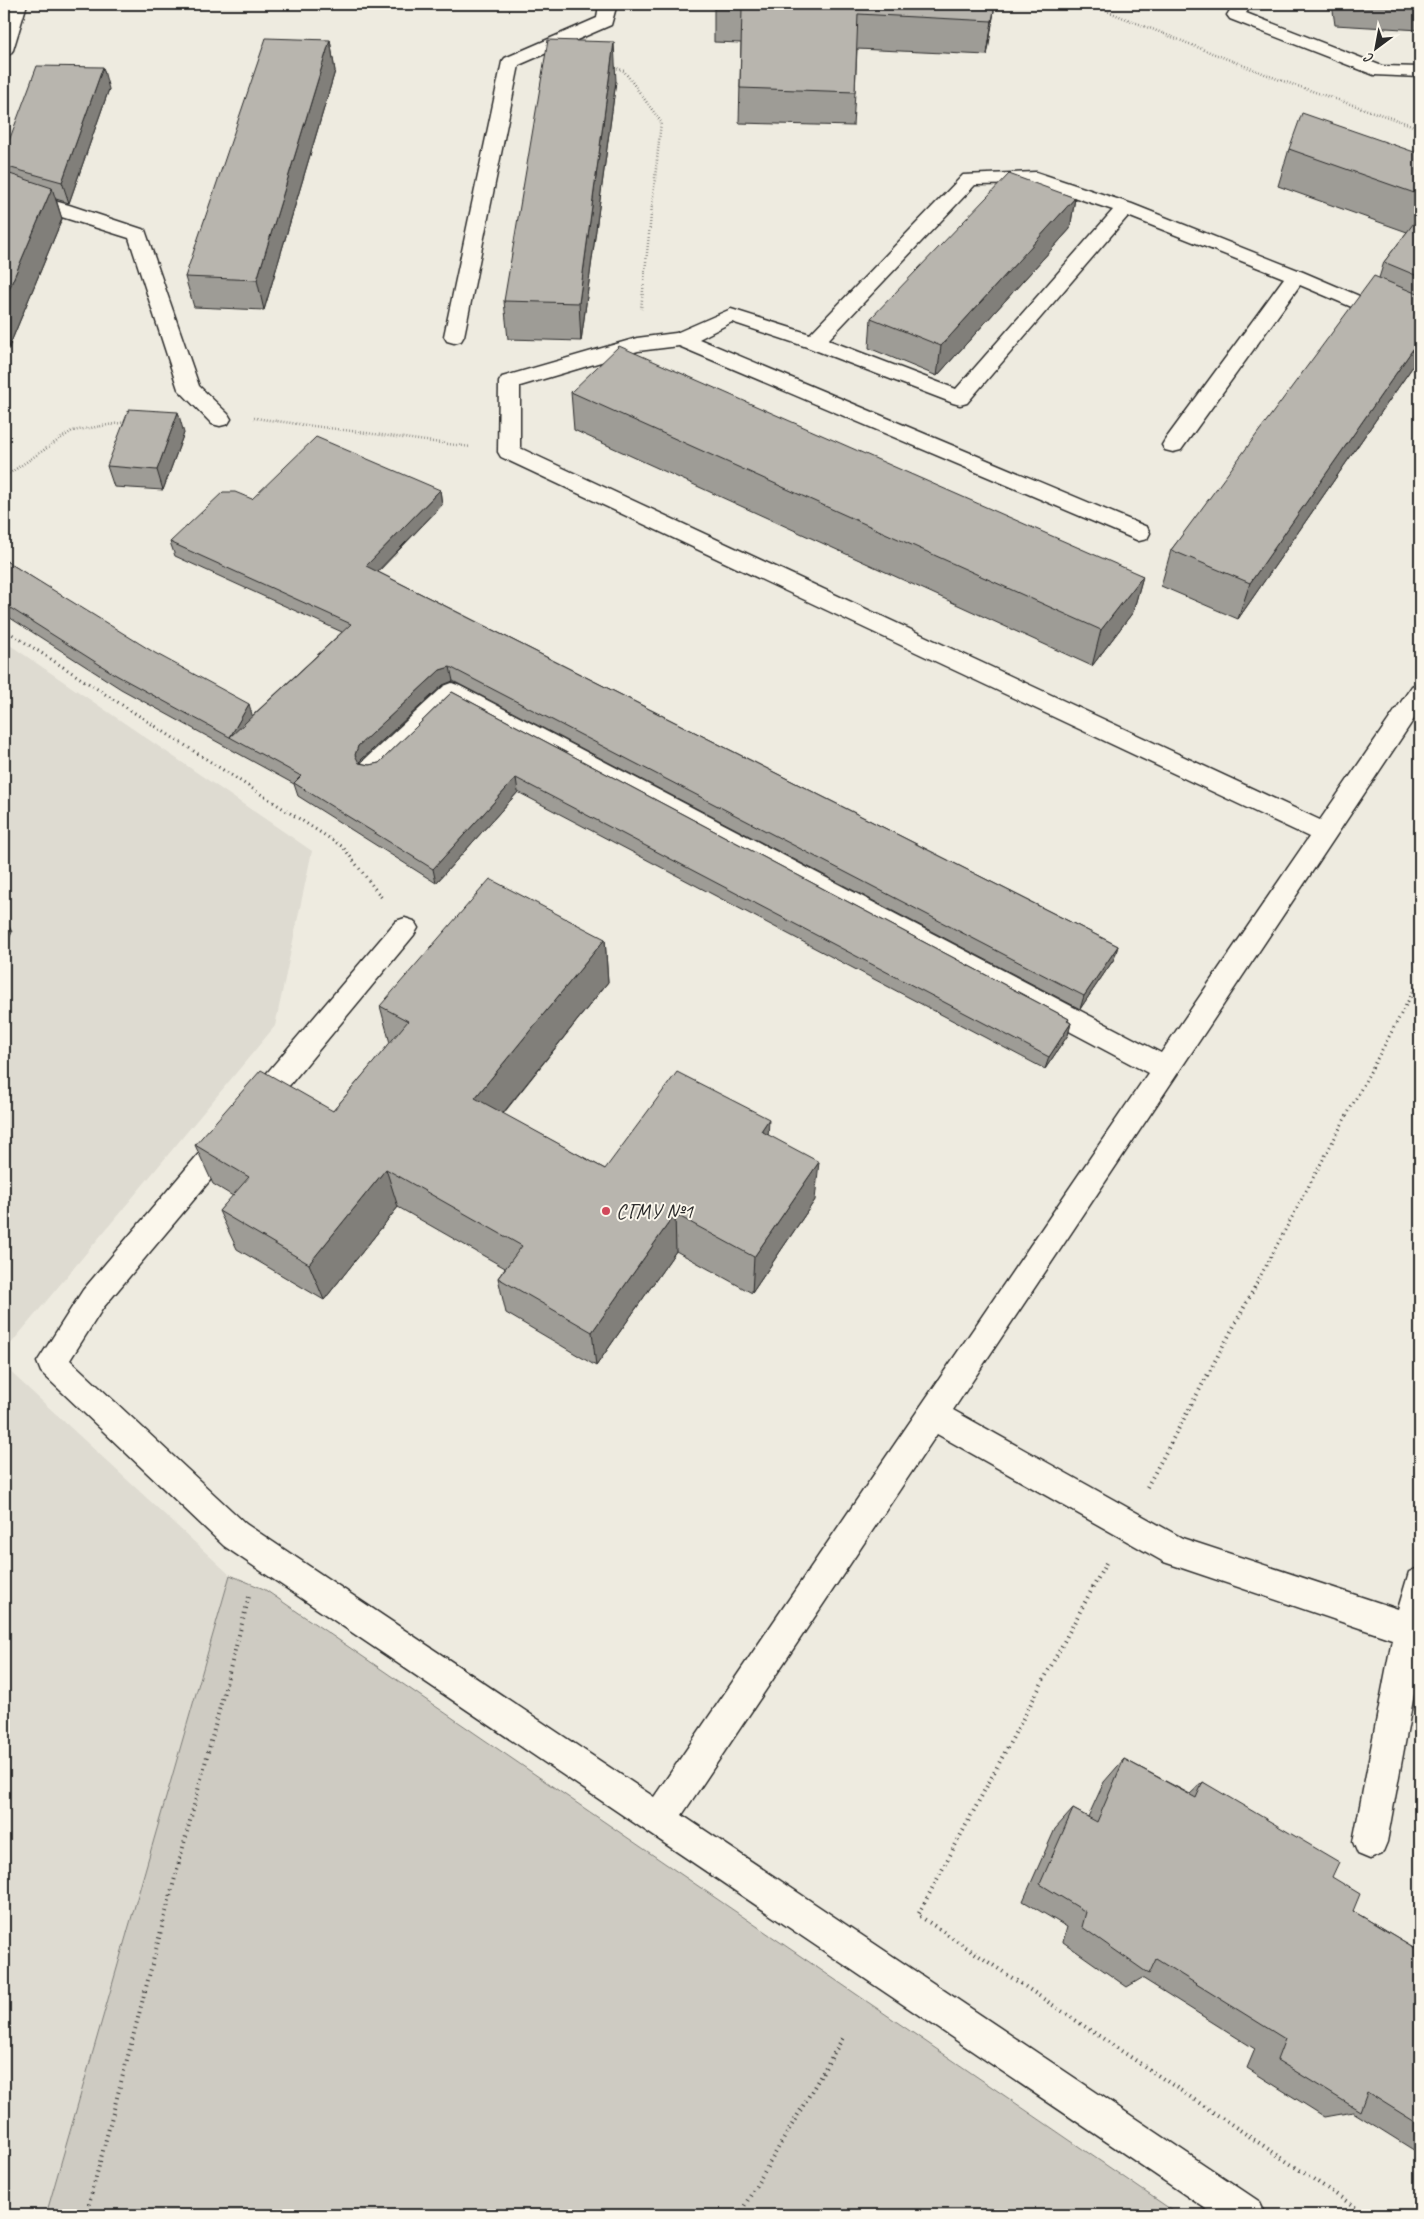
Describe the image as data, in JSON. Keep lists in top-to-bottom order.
{
  "places": ["СГМУ №1"],
  "north": "bottom left"
}
